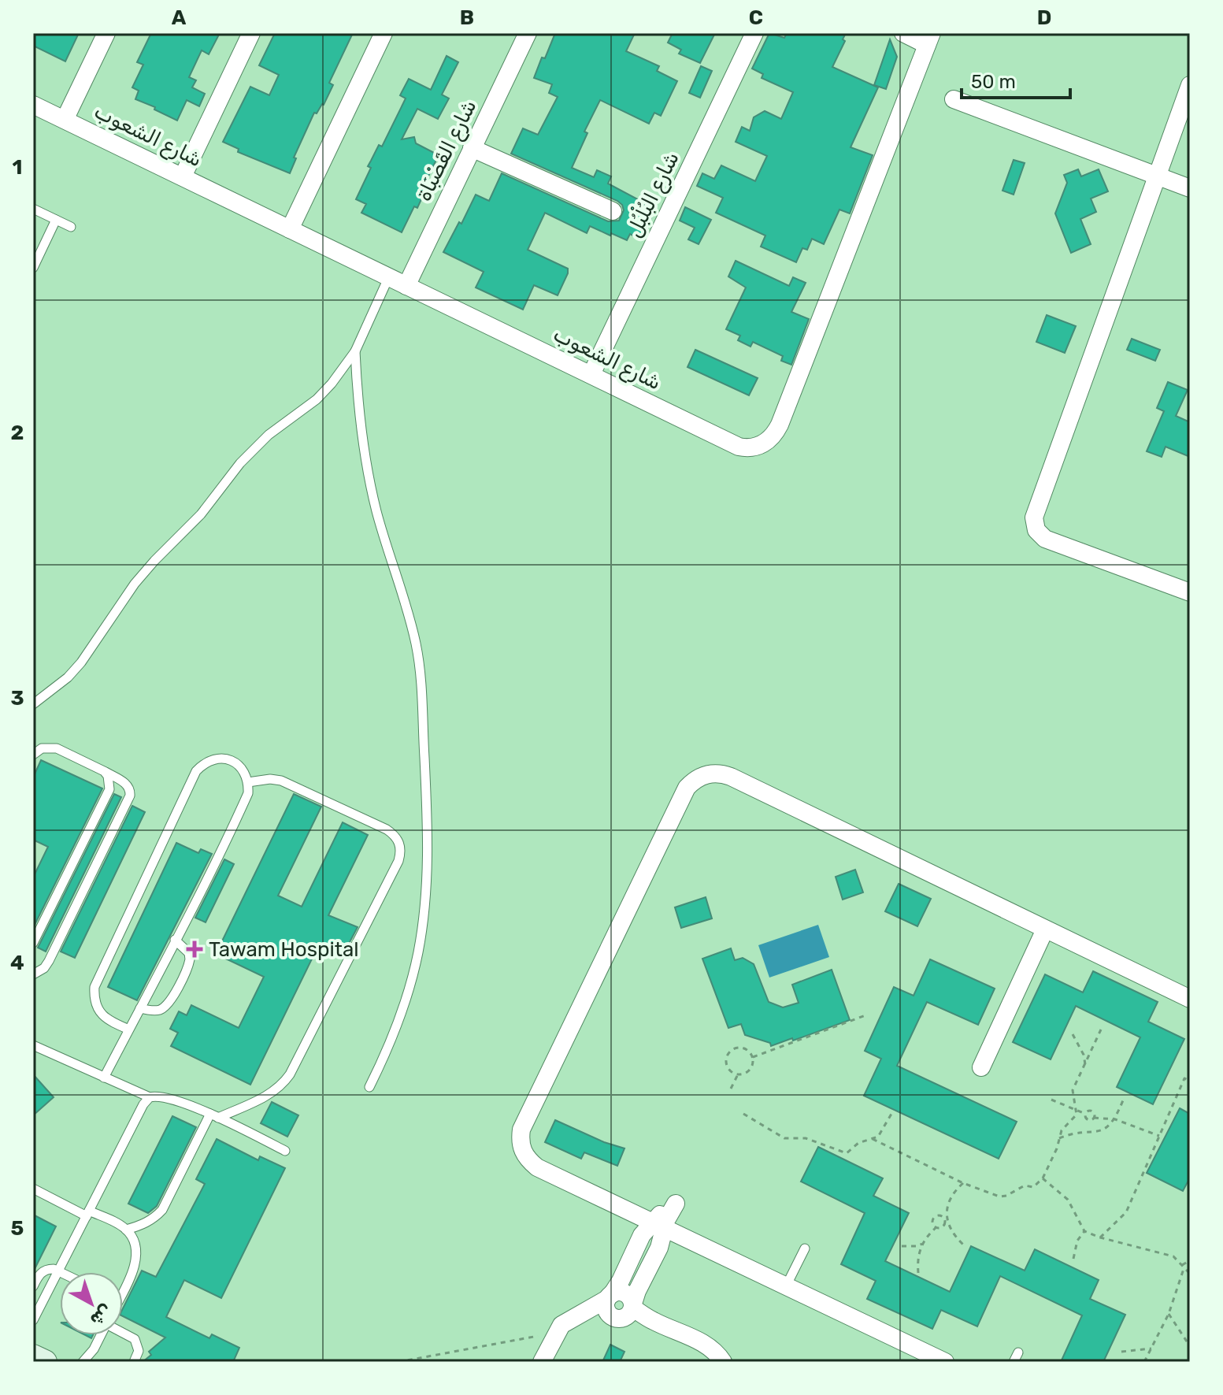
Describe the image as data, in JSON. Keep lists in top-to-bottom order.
{
  "streets": {
    "street": ["شارع الشعوب", "شارع القَصْبَاة", "شارع البُلْبُل"]
  },
  "crossings": [
    ["شارع الشعوب", "شارع القَصْبَاة"],
    ["شارع الشعوب", "شارع البُلْبُل"]
  ],
  "places": {
    "health": ["Tawam Hospital"]
  },
  "scale_bar": "50 m",
  "north": "bottom right",
  "grid": {
    "columns": [
      "A",
      "B",
      "C",
      "D"
    ],
    "rows": [
      "1",
      "2",
      "3",
      "4",
      "5"
    ]
  }
}
